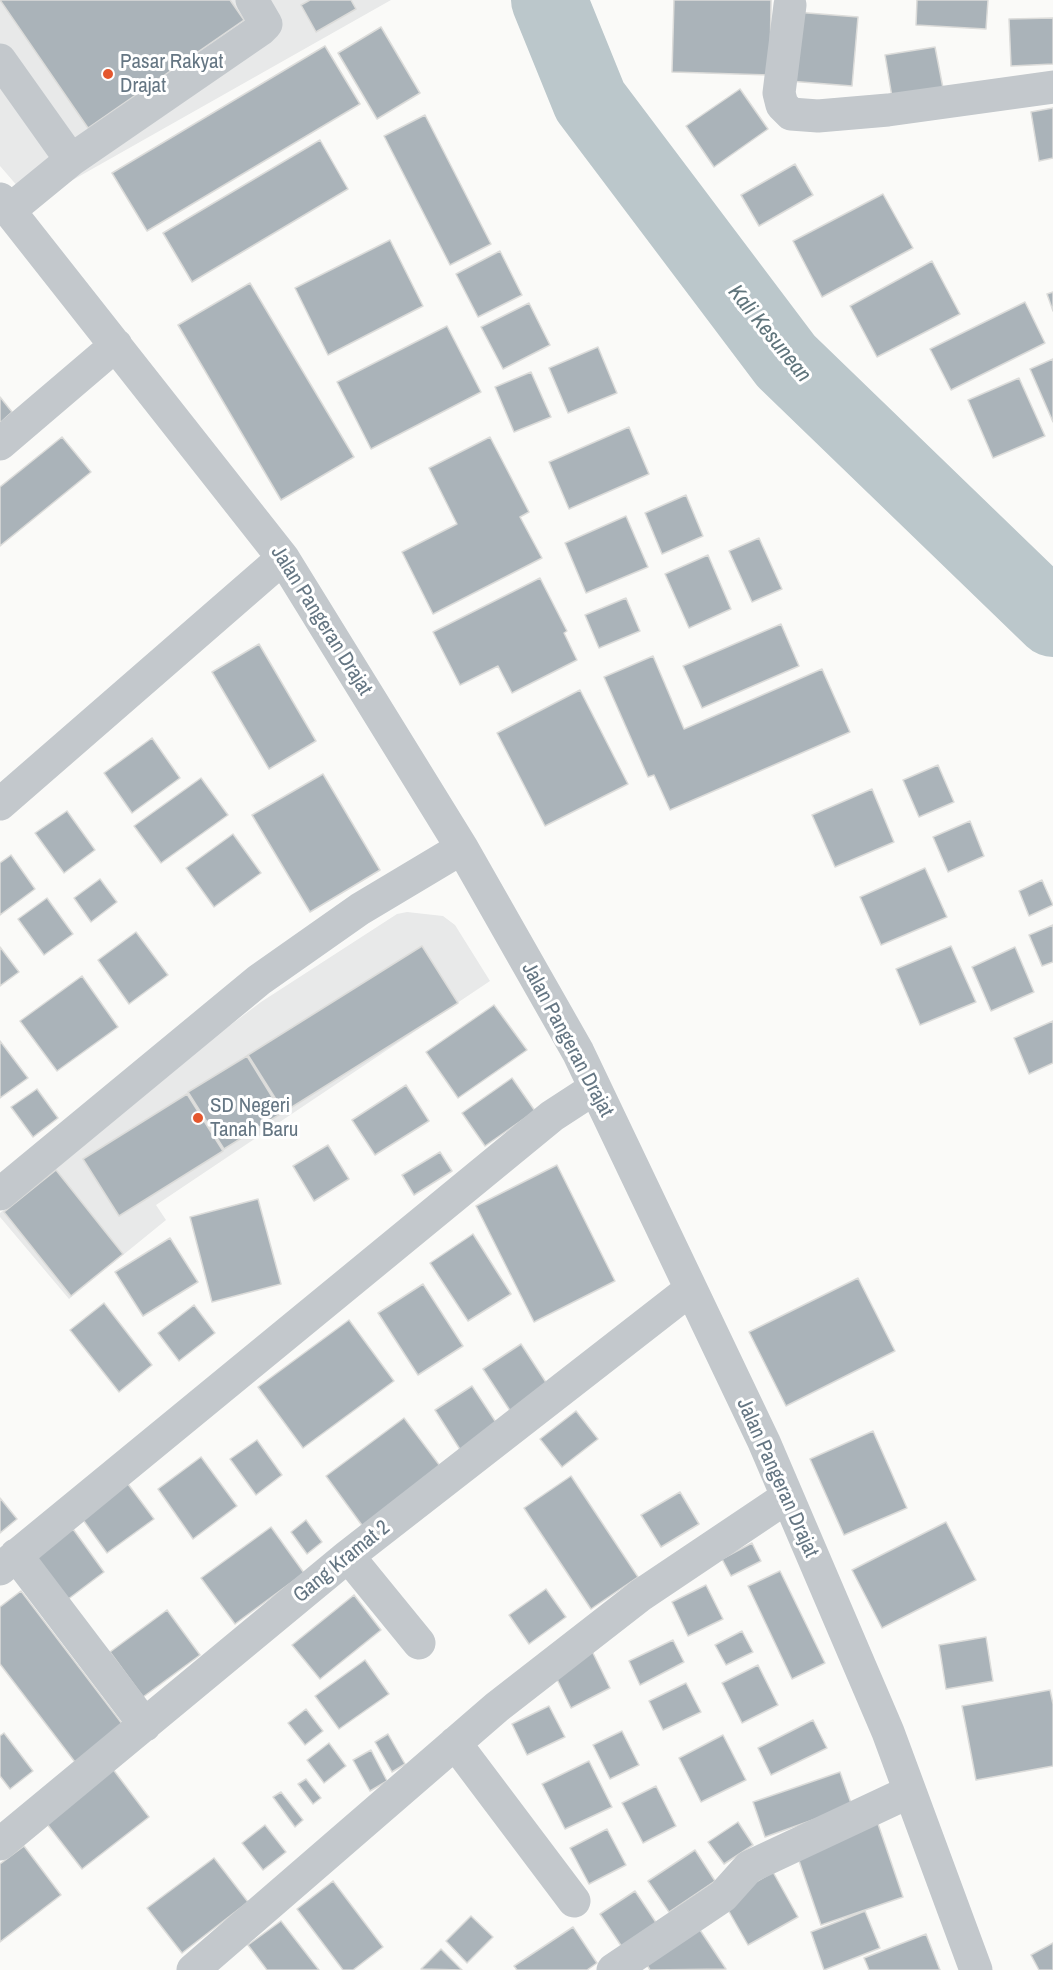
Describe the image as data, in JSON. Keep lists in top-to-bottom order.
{
  "streets": {
    "street": ["Jalan Pangeran Drajat", "Gang Kramat 2"]
  },
  "crossings": [
    ["Jalan Pangeran Drajat", "Gang Kramat 2"]
  ],
  "water": ["Kali Kesunean"],
  "places": ["Pasar Rakyat Drajat", "SD Negeri Tanah Baru"]
}
